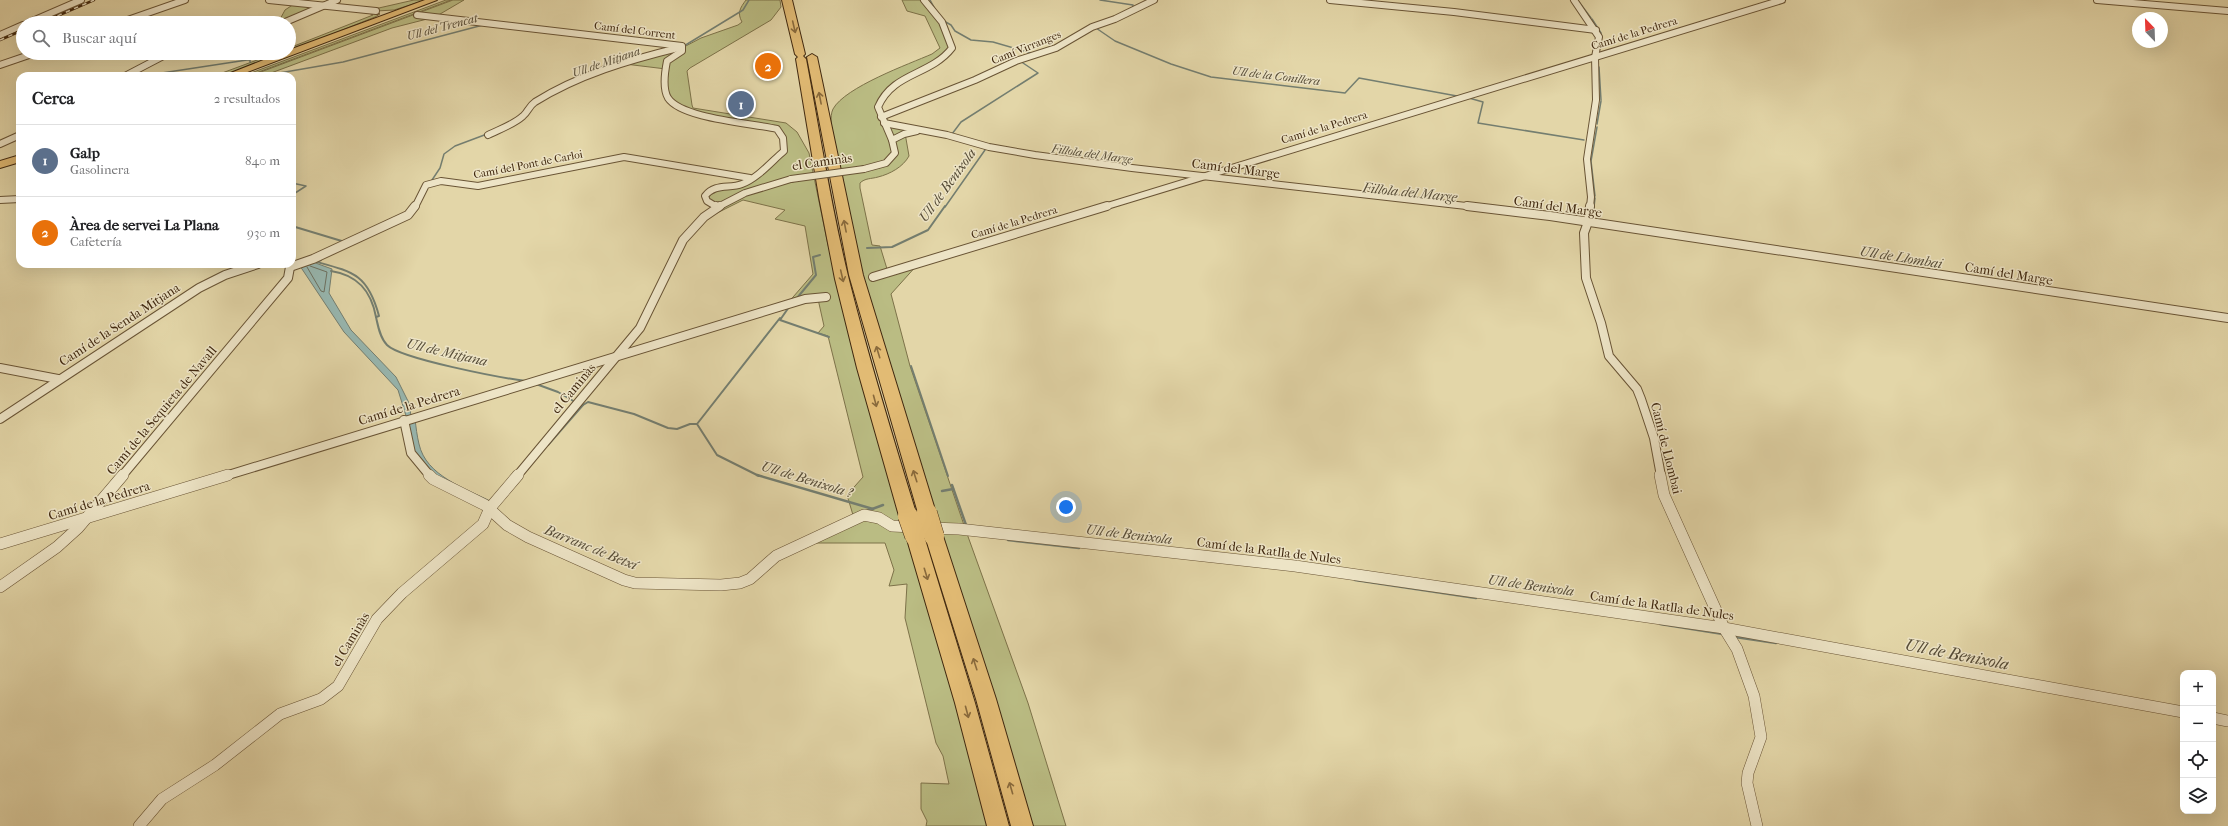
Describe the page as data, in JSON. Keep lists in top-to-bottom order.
{
  "streets": {
    "street": [
      "Camí del Corrent",
      "Camí de la Pedrera",
      "Camí Virranges",
      "el Caminàs",
      "Camí del Pont de Carloi",
      "Camí del Marge",
      "Camí de la Senda Mitjana",
      "Camí de la Sequieta de Navall",
      "Camí de Llombai",
      "Camí de la Ratlla de Nules"
    ]
  },
  "crossings": [
    ["Camí del Corrent", "el Caminàs"],
    ["Camí del Corrent", "Camí del Pont de Carloi"],
    ["Camí de la Pedrera", "el Caminàs"],
    ["Camí de la Pedrera", "Camí del Marge"],
    ["Camí de la Pedrera", "Camí de la Sequieta de Navall"],
    ["Camí de la Pedrera", "Camí de Llombai"],
    ["Camí de la Pedrera", "Camí de la Ratlla de Nules"],
    ["Camí Virranges", "el Caminàs"],
    ["Camí Virranges", "Camí del Marge"],
    ["el Caminàs", "Camí del Marge"],
    ["el Caminàs", "Camí de la Ratlla de Nules"],
    ["Camí del Marge", "Camí de Llombai"],
    ["Camí de Llombai", "Camí de la Ratlla de Nules"]
  ],
  "water": [
    "Ull del Trencat",
    "Ull de Mitjana",
    "Ull de la Conillera",
    "Fillola del Marge",
    "Ull de Benixola",
    "Ull de Llombai",
    "Ull de Benixola ?",
    "Barranc de Betxí"
  ],
  "north": "top left",
  "page": {
    "search": "Buscar aquí",
    "pins": ["2", "1"],
    "heading": ["Cerca", "2 resultados"],
    "list": [
      {
        "mark": "1",
        "name": "Galp",
        "note": "Gasolinera",
        "value": "840 m"
      },
      {
        "mark": "2",
        "name": "Àrea de servei La Plana",
        "note": "Cafetería",
        "value": "930 m"
      }
    ],
    "map_buttons": ["+", "−"]
  }
}
